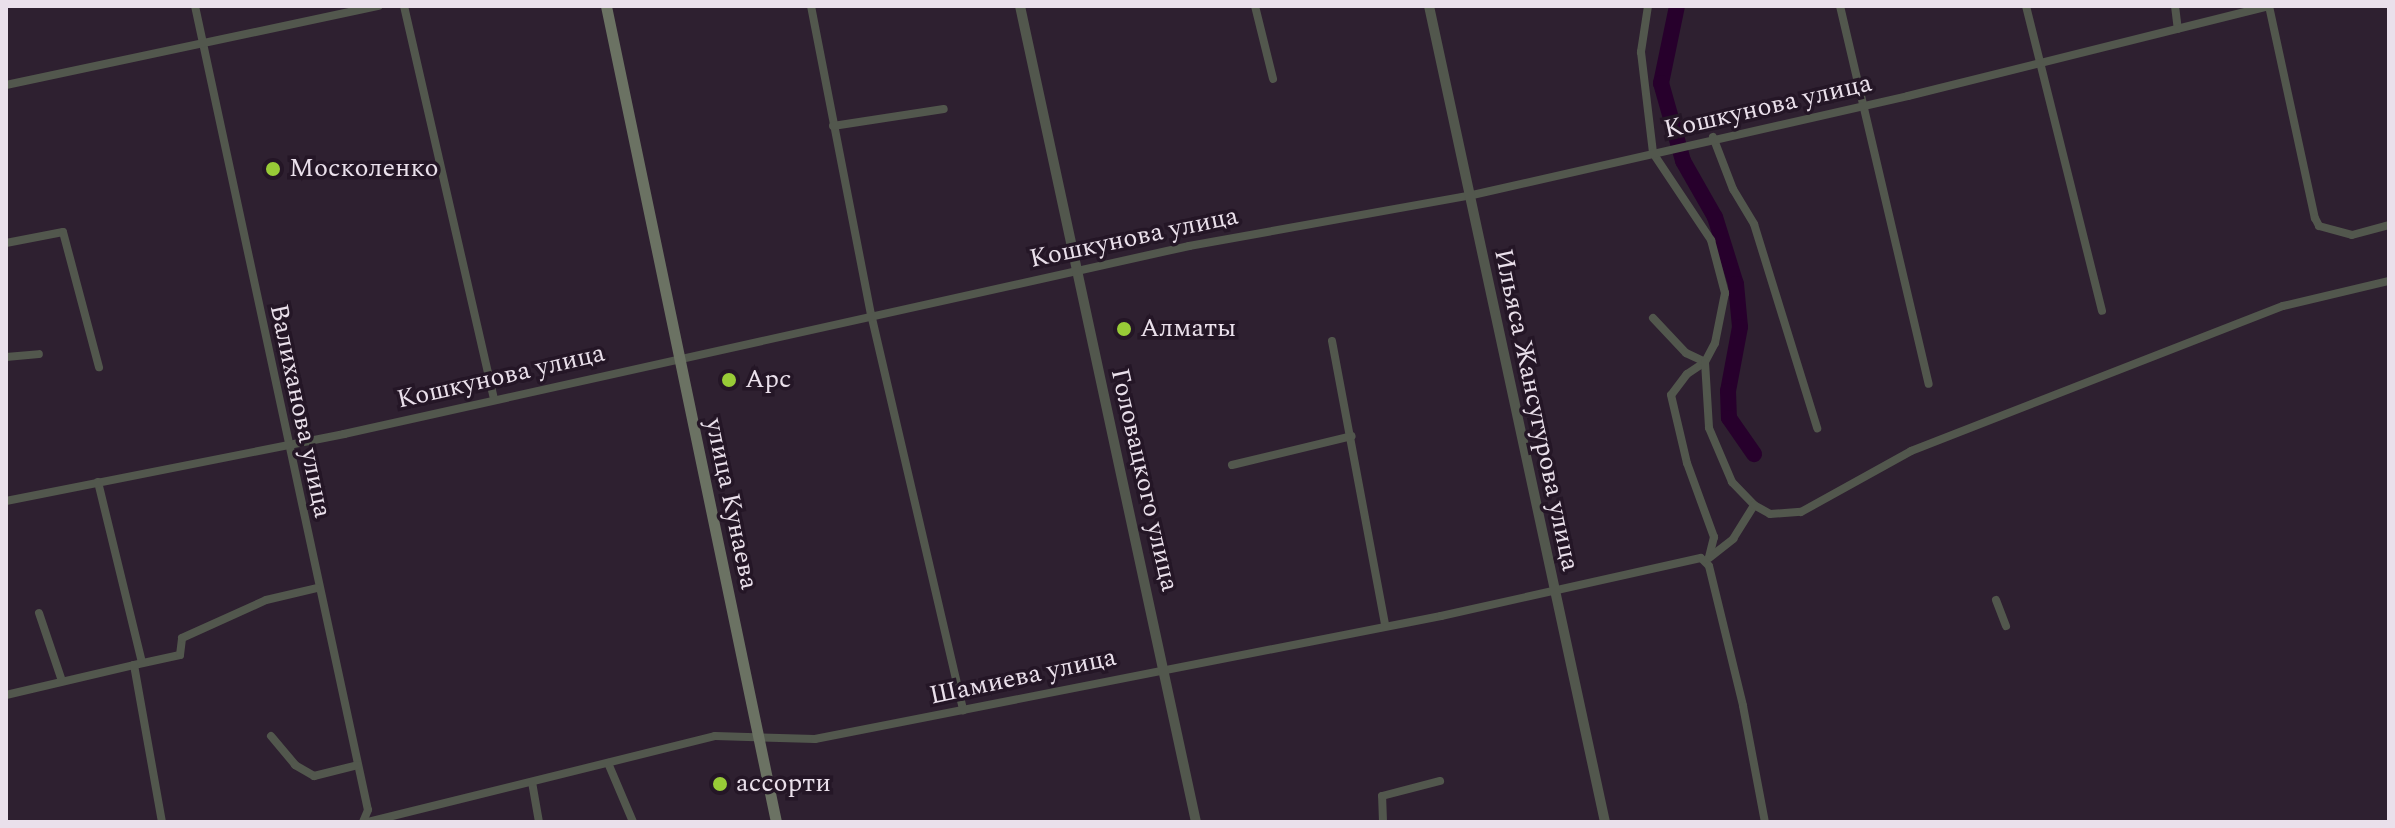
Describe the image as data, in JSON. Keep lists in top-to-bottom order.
{
  "streets": {
    "main road": ["улица Кунаева"],
    "street": [
      "Кошкунова улица",
      "Ильяса Жансугурова улица",
      "Валиханова улица",
      "Головацкого улица",
      "Шамиева улица"
    ]
  },
  "crossings": [
    ["Кошкунова улица", "Ильяса Жансугурова улица"],
    ["Кошкунова улица", "Валиханова улица"],
    ["Кошкунова улица", "Головацкого улица"],
    ["Кошкунова улица", "улица Кунаева"],
    ["Ильяса Жансугурова улица", "Шамиева улица"],
    ["Валиханова улица", "Шамиева улица"],
    ["Головацкого улица", "Шамиева улица"],
    ["улица Кунаева", "Шамиева улица"]
  ],
  "places": [
    "Москоленко",
    "Алматы",
    "Арс",
    "ассорти"
  ]
}
